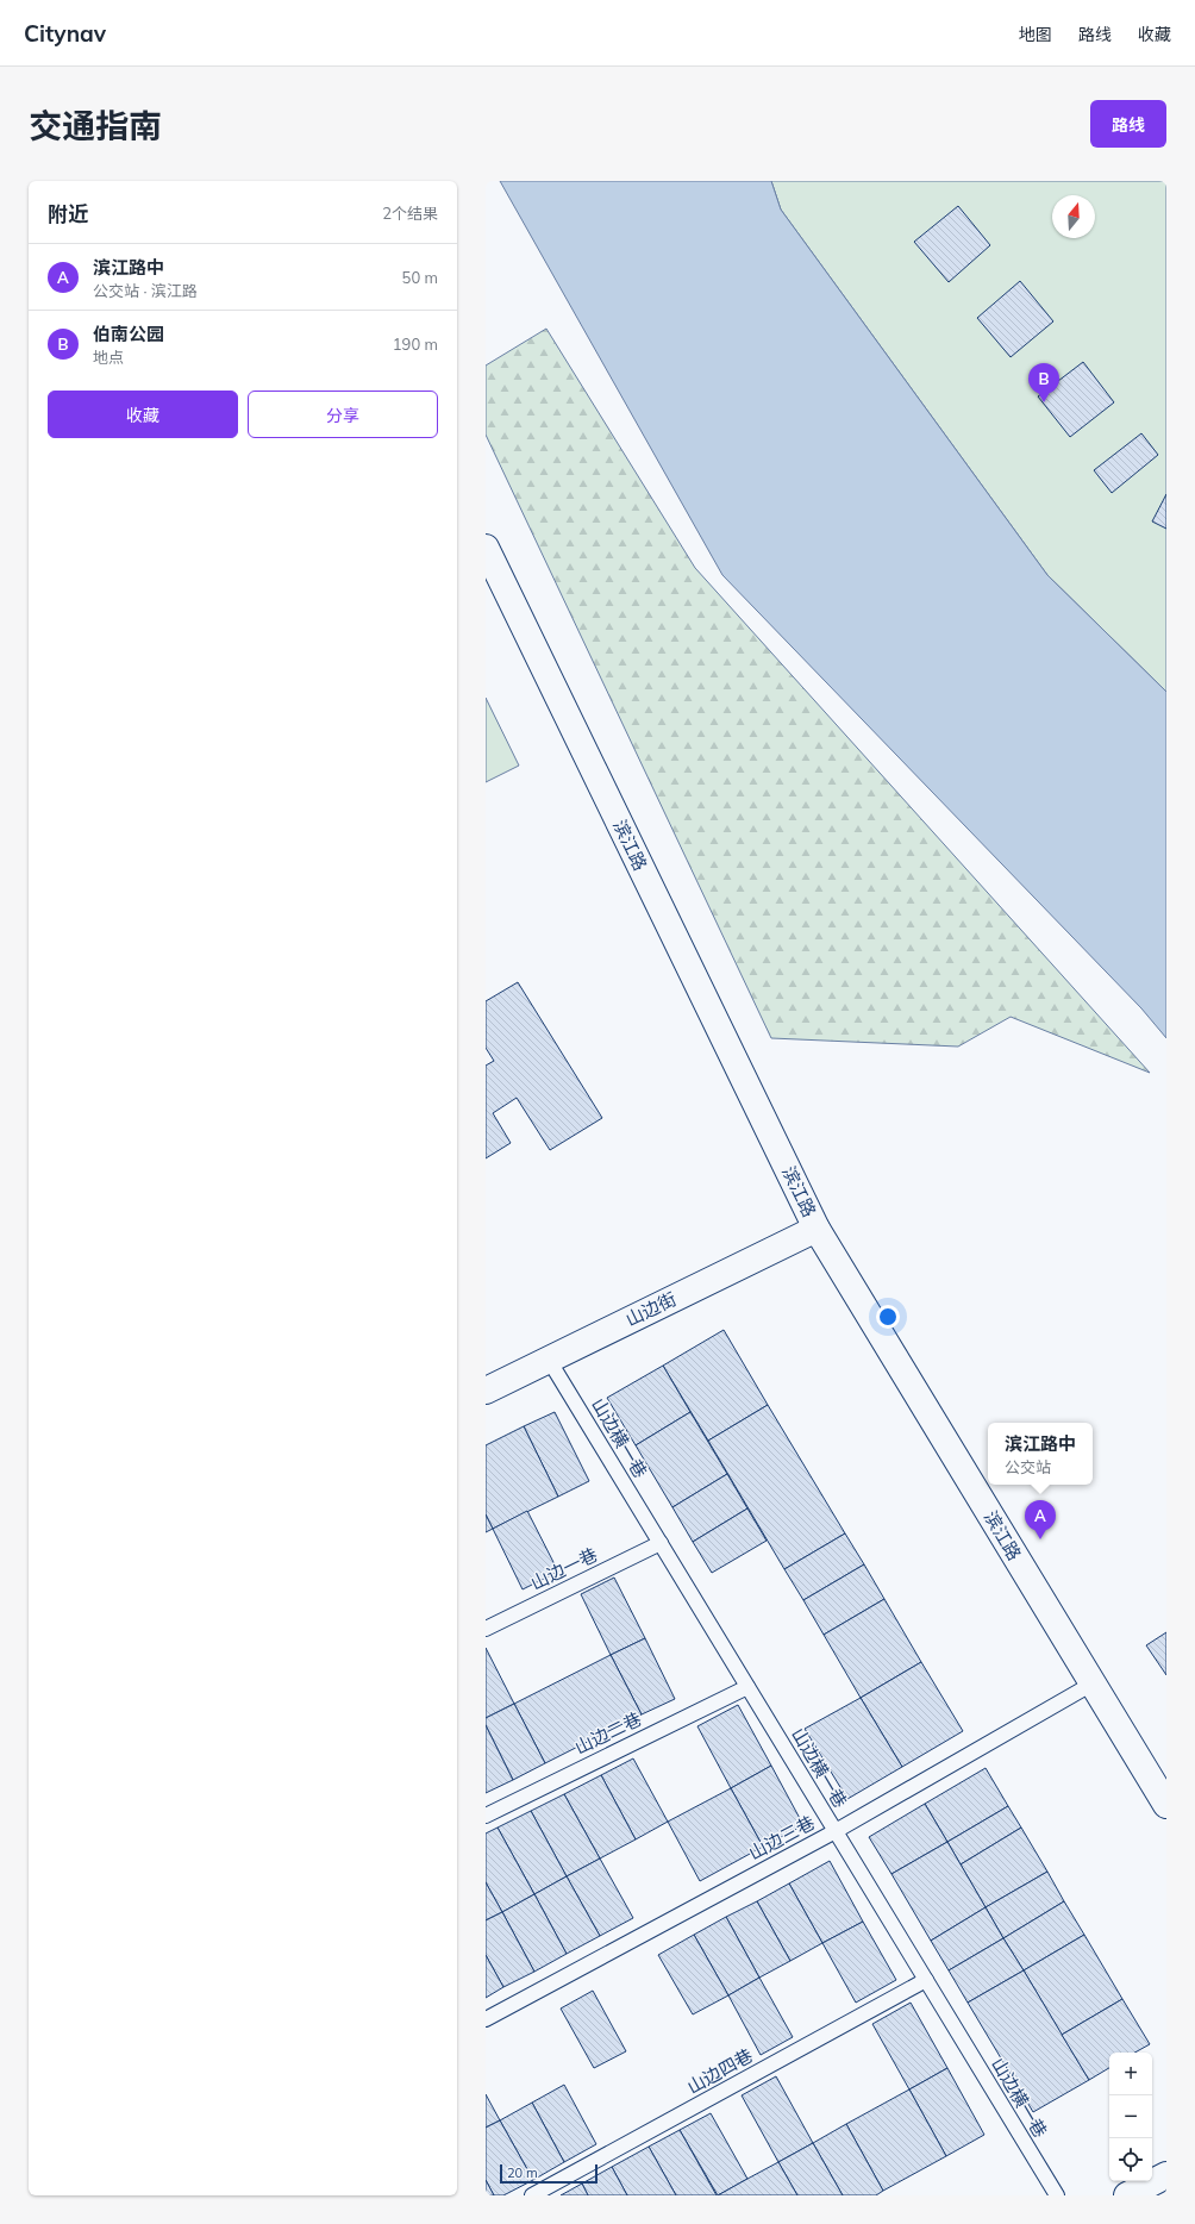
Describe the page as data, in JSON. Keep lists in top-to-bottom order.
{
  "streets": {
    "street": ["滨江路", "山边街"],
    "lane": [
      "山边横一巷",
      "山边一巷",
      "山边二巷",
      "山边三巷",
      "山边四巷"
    ]
  },
  "crossings": [
    ["滨江路", "山边街"],
    ["滨江路", "山边三巷"],
    ["山边街", "山边横一巷"],
    ["山边横一巷", "山边一巷"],
    ["山边横一巷", "山边二巷"],
    ["山边横一巷", "山边三巷"],
    ["山边横一巷", "山边四巷"]
  ],
  "scale_bar": "20 m",
  "north": "top",
  "page": {
    "header": "Citynav",
    "nav": ["地图", "路线", "收藏"],
    "title": "交通指南",
    "buttons": [
      "路线",
      ["收藏", "分享"]
    ],
    "heading": ["附近", "2个结果"],
    "list": [
      {
        "mark": "A",
        "name": "滨江路中",
        "note": "公交站 · 滨江路",
        "value": "50 m"
      },
      {
        "mark": "B",
        "name": "伯南公园",
        "note": "地点",
        "value": "190 m"
      }
    ],
    "pins": ["B", "A"],
    "popup": ["滨江路中", "公交站"],
    "map_buttons": ["+", "−"],
    "scale": "20 m"
  }
}
